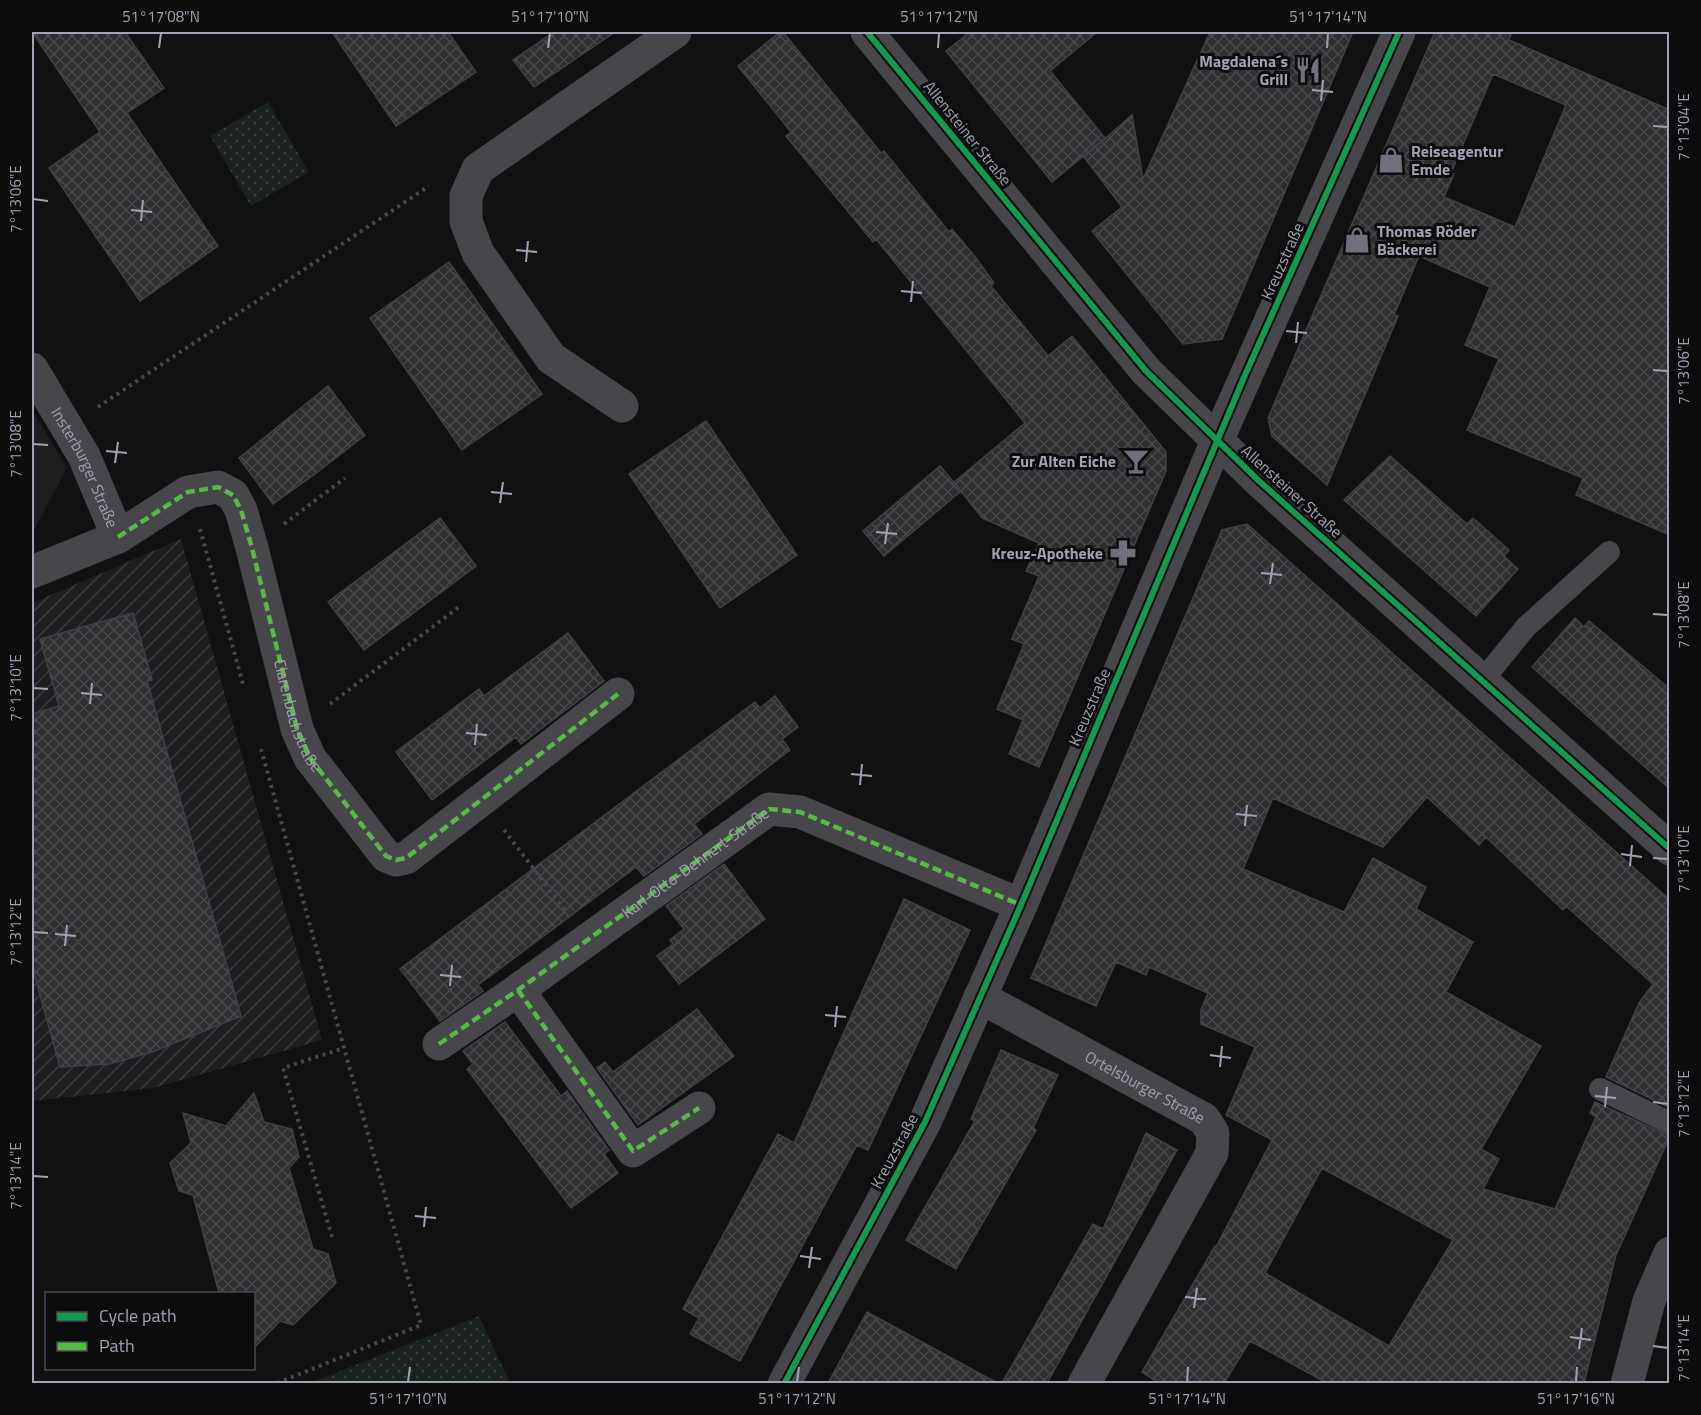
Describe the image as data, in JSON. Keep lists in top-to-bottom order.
{
  "streets": {
    "street": [
      "Allensteiner Straße",
      "Kreuzstraße",
      "Insterburger Straße",
      "Clarenbachstraße",
      "Karl-Otto-Dehnert-Straße",
      "Ortelsburger Straße"
    ]
  },
  "crossings": [
    ["Allensteiner Straße", "Kreuzstraße"],
    ["Kreuzstraße", "Karl-Otto-Dehnert-Straße"],
    ["Kreuzstraße", "Ortelsburger Straße"],
    ["Insterburger Straße", "Clarenbachstraße"]
  ],
  "places": {
    "restaurant": ["Magdalena´s Grill"],
    "shop": ["Reiseagentur Emde", "Thomas Röder Bäckerei"],
    "bar": ["Zur Alten Eiche"],
    "pharmacy": ["Kreuz-Apotheke"]
  },
  "legend": ["Cycle path", "Path"],
  "coordinates": [
    "51°17'08\"N",
    "51°17'10\"N",
    "51°17'12\"N",
    "51°17'14\"N",
    "7°13'04\"E",
    "7°13'06\"E",
    "7°13'08\"E",
    "7°13'10\"E",
    "7°13'12\"E",
    "7°13'14\"E",
    "51°17'16\"N"
  ]
}
